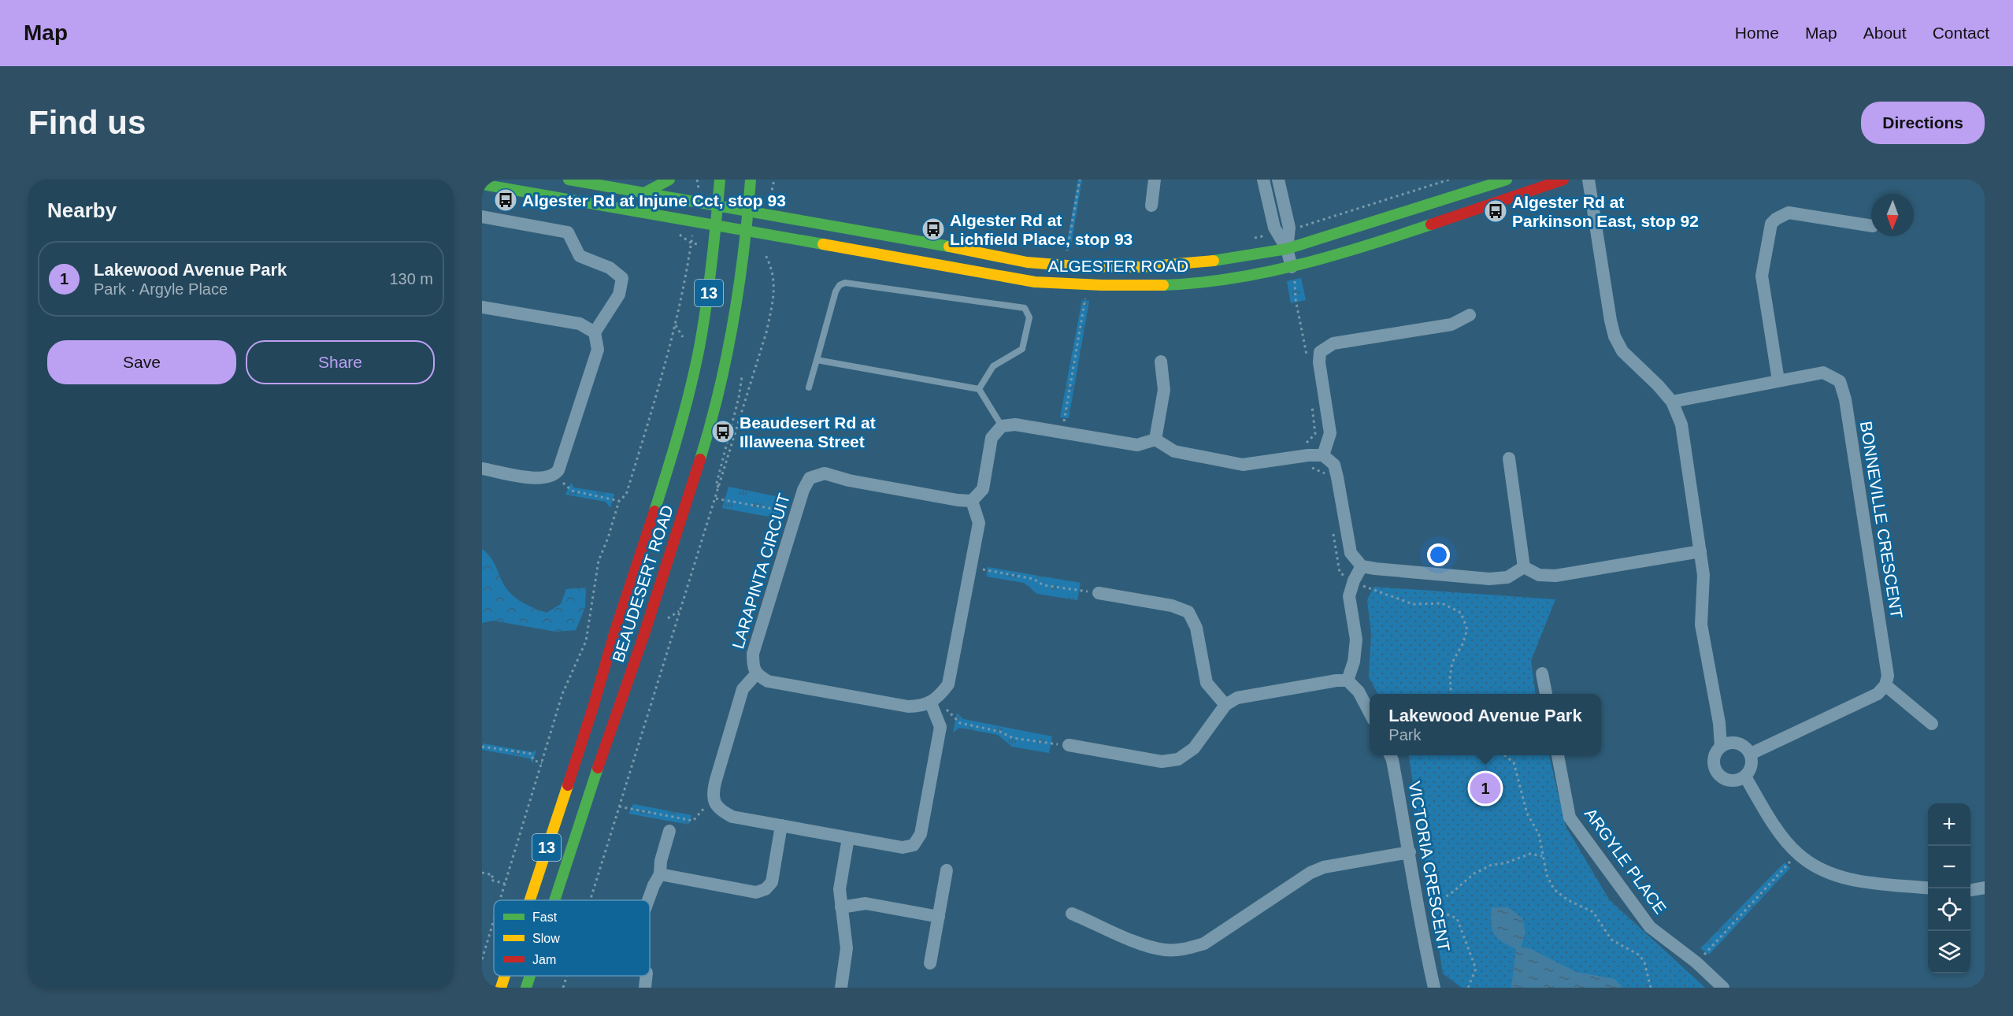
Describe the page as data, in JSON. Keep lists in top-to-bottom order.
{
  "streets": {
    "main road": ["ALGESTER ROAD", "13", "BEAUDESERT ROAD"],
    "street": [
      "BONNEVILLE CRESCENT",
      "LARAPINTA CIRCUIT",
      "ARGYLE PLACE",
      "VICTORIA CRESCENT"
    ]
  },
  "crossings": [
    ["ALGESTER ROAD", "BEAUDESERT ROAD"]
  ],
  "places": {
    "bus stop": [
      "Algester Rd at Injune Cct, stop 93",
      "Algester Rd at Parkinson East, stop 92",
      "Algester Rd at Lichfield Place, stop 93",
      "Beaudesert Rd at Illaweena Street"
    ]
  },
  "legend": ["Fast", "Slow", "Jam"],
  "north": "bottom",
  "page": {
    "header": "Map",
    "nav": [
      "Home",
      "Map",
      "About",
      "Contact"
    ],
    "buttons": [
      "Directions",
      ["Save", "Share"]
    ],
    "title": "Find us",
    "heading": "Nearby",
    "list": [
      {
        "mark": "1",
        "name": "Lakewood Avenue Park",
        "note": "Park · Argyle Place",
        "value": "130 m"
      }
    ],
    "popup": ["Lakewood Avenue Park", "Park"],
    "pins": "1",
    "map_buttons": ["+", "−"]
  }
}
